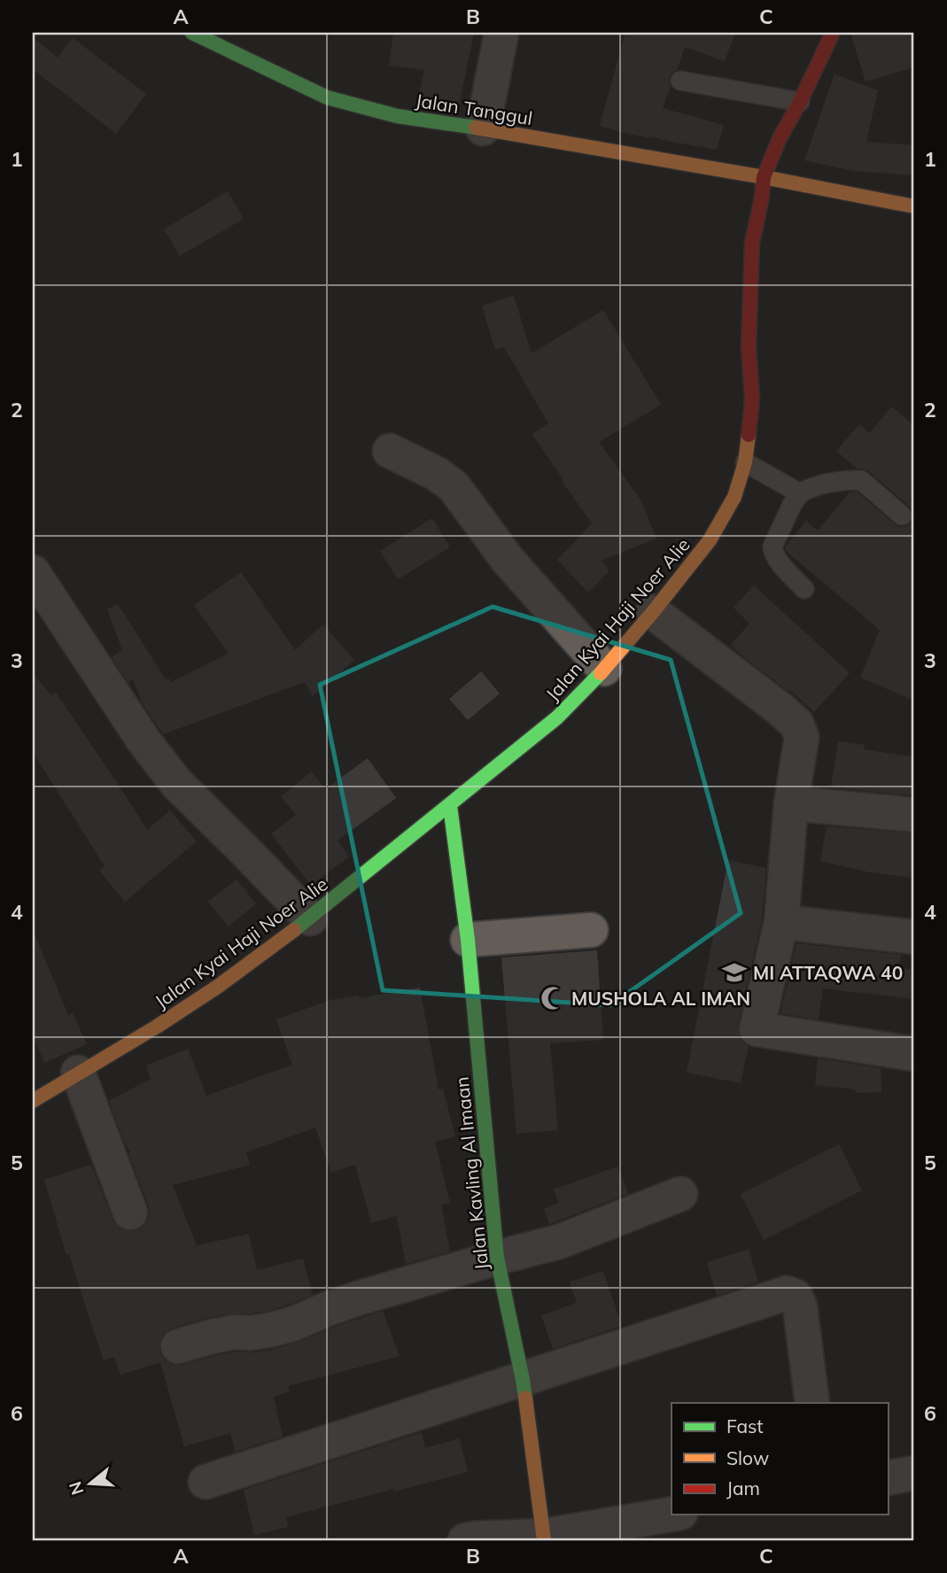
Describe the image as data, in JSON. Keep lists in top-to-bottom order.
{
  "streets": {
    "street": ["Jalan Tanggul", "Jalan Kyai Haji Noer Alie", "Jalan Kavling Al Imaan"]
  },
  "crossings": [
    ["Jalan Tanggul", "Jalan Kyai Haji Noer Alie"],
    ["Jalan Kyai Haji Noer Alie", "Jalan Kavling Al Imaan"]
  ],
  "places": {
    "school or university": ["MI ATTAQWA 40"],
    "mosque": ["MUSHOLA AL IMAN"]
  },
  "legend": ["Fast", "Slow", "Jam"],
  "north": "left",
  "grid": {
    "columns": ["A", "B", "C"],
    "rows": [
      "1",
      "2",
      "3",
      "4",
      "5",
      "6"
    ]
  }
}
